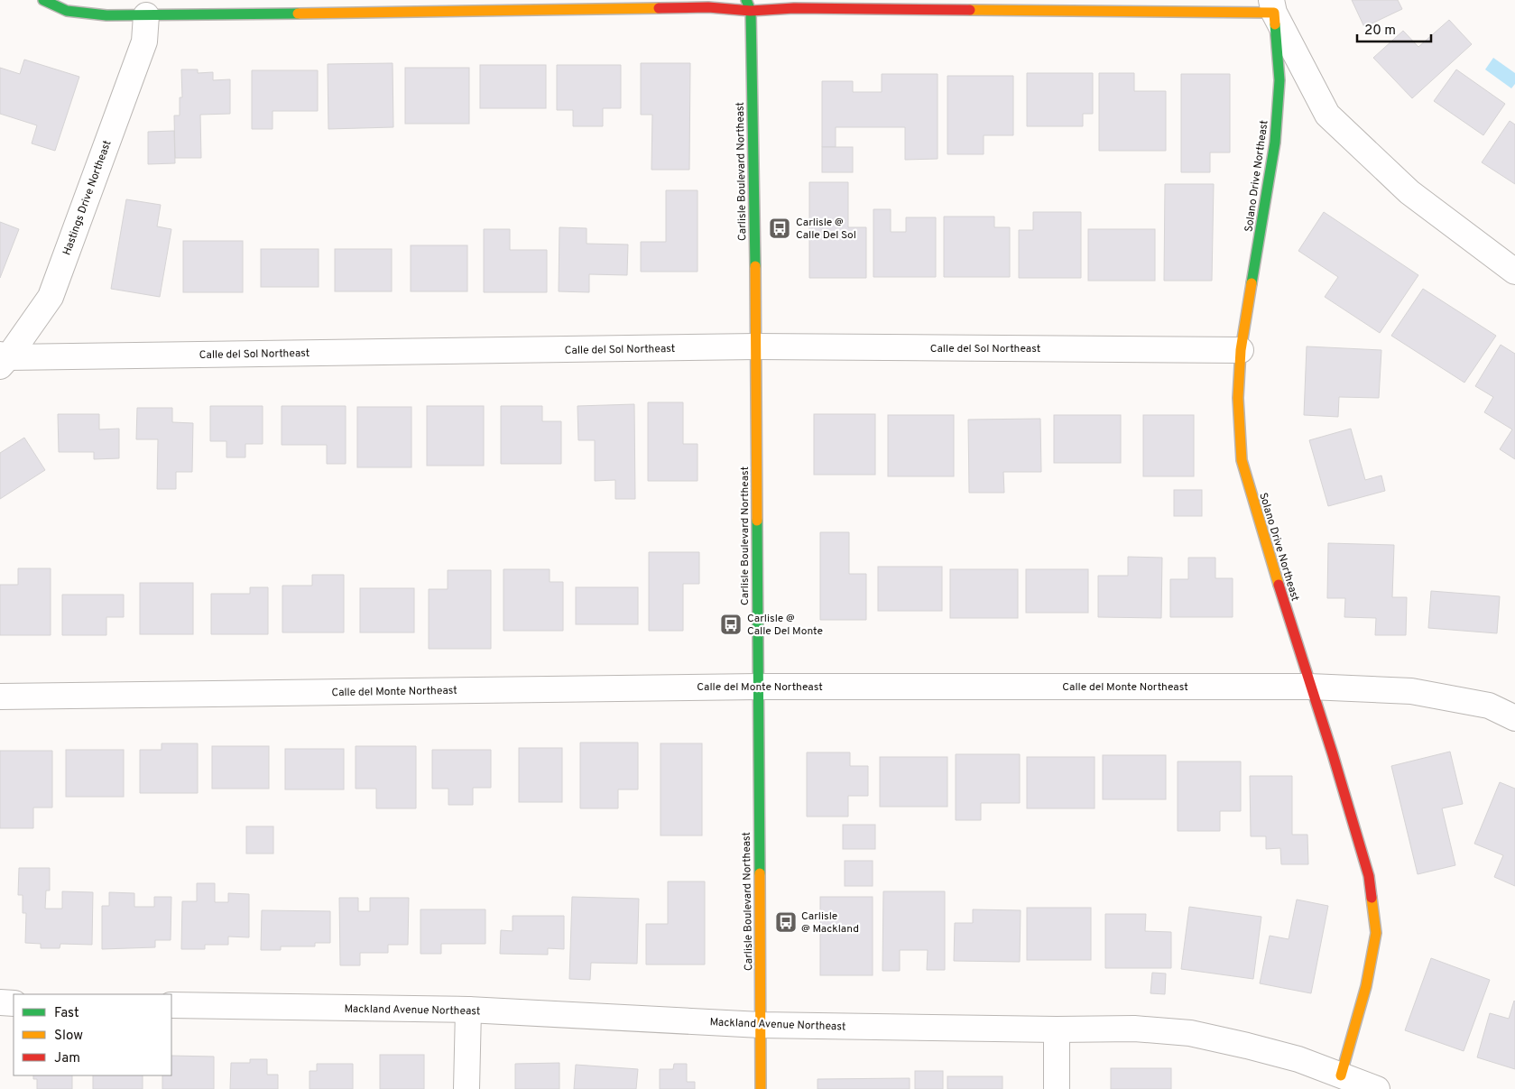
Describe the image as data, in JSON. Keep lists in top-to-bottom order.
{
  "streets": {
    "street": [
      "Carlisle Boulevard Northeast",
      "Solano Drive Northeast",
      "Hastings Drive Northeast",
      "Calle del Sol Northeast",
      "Calle del Monte Northeast",
      "Mackland Avenue Northeast"
    ]
  },
  "crossings": [
    ["Carlisle Boulevard Northeast", "Calle del Sol Northeast"],
    ["Carlisle Boulevard Northeast", "Calle del Monte Northeast"],
    ["Carlisle Boulevard Northeast", "Mackland Avenue Northeast"],
    ["Solano Drive Northeast", "Calle del Sol Northeast"],
    ["Solano Drive Northeast", "Calle del Monte Northeast"],
    ["Solano Drive Northeast", "Mackland Avenue Northeast"],
    ["Hastings Drive Northeast", "Calle del Sol Northeast"]
  ],
  "places": {
    "bus stop": ["Carlisle @ Calle Del Sol", "Carlisle @ Calle Del Monte", "Carlisle @ Mackland"]
  },
  "legend": ["Fast", "Slow", "Jam"],
  "scale_bar": "20 m"
}
